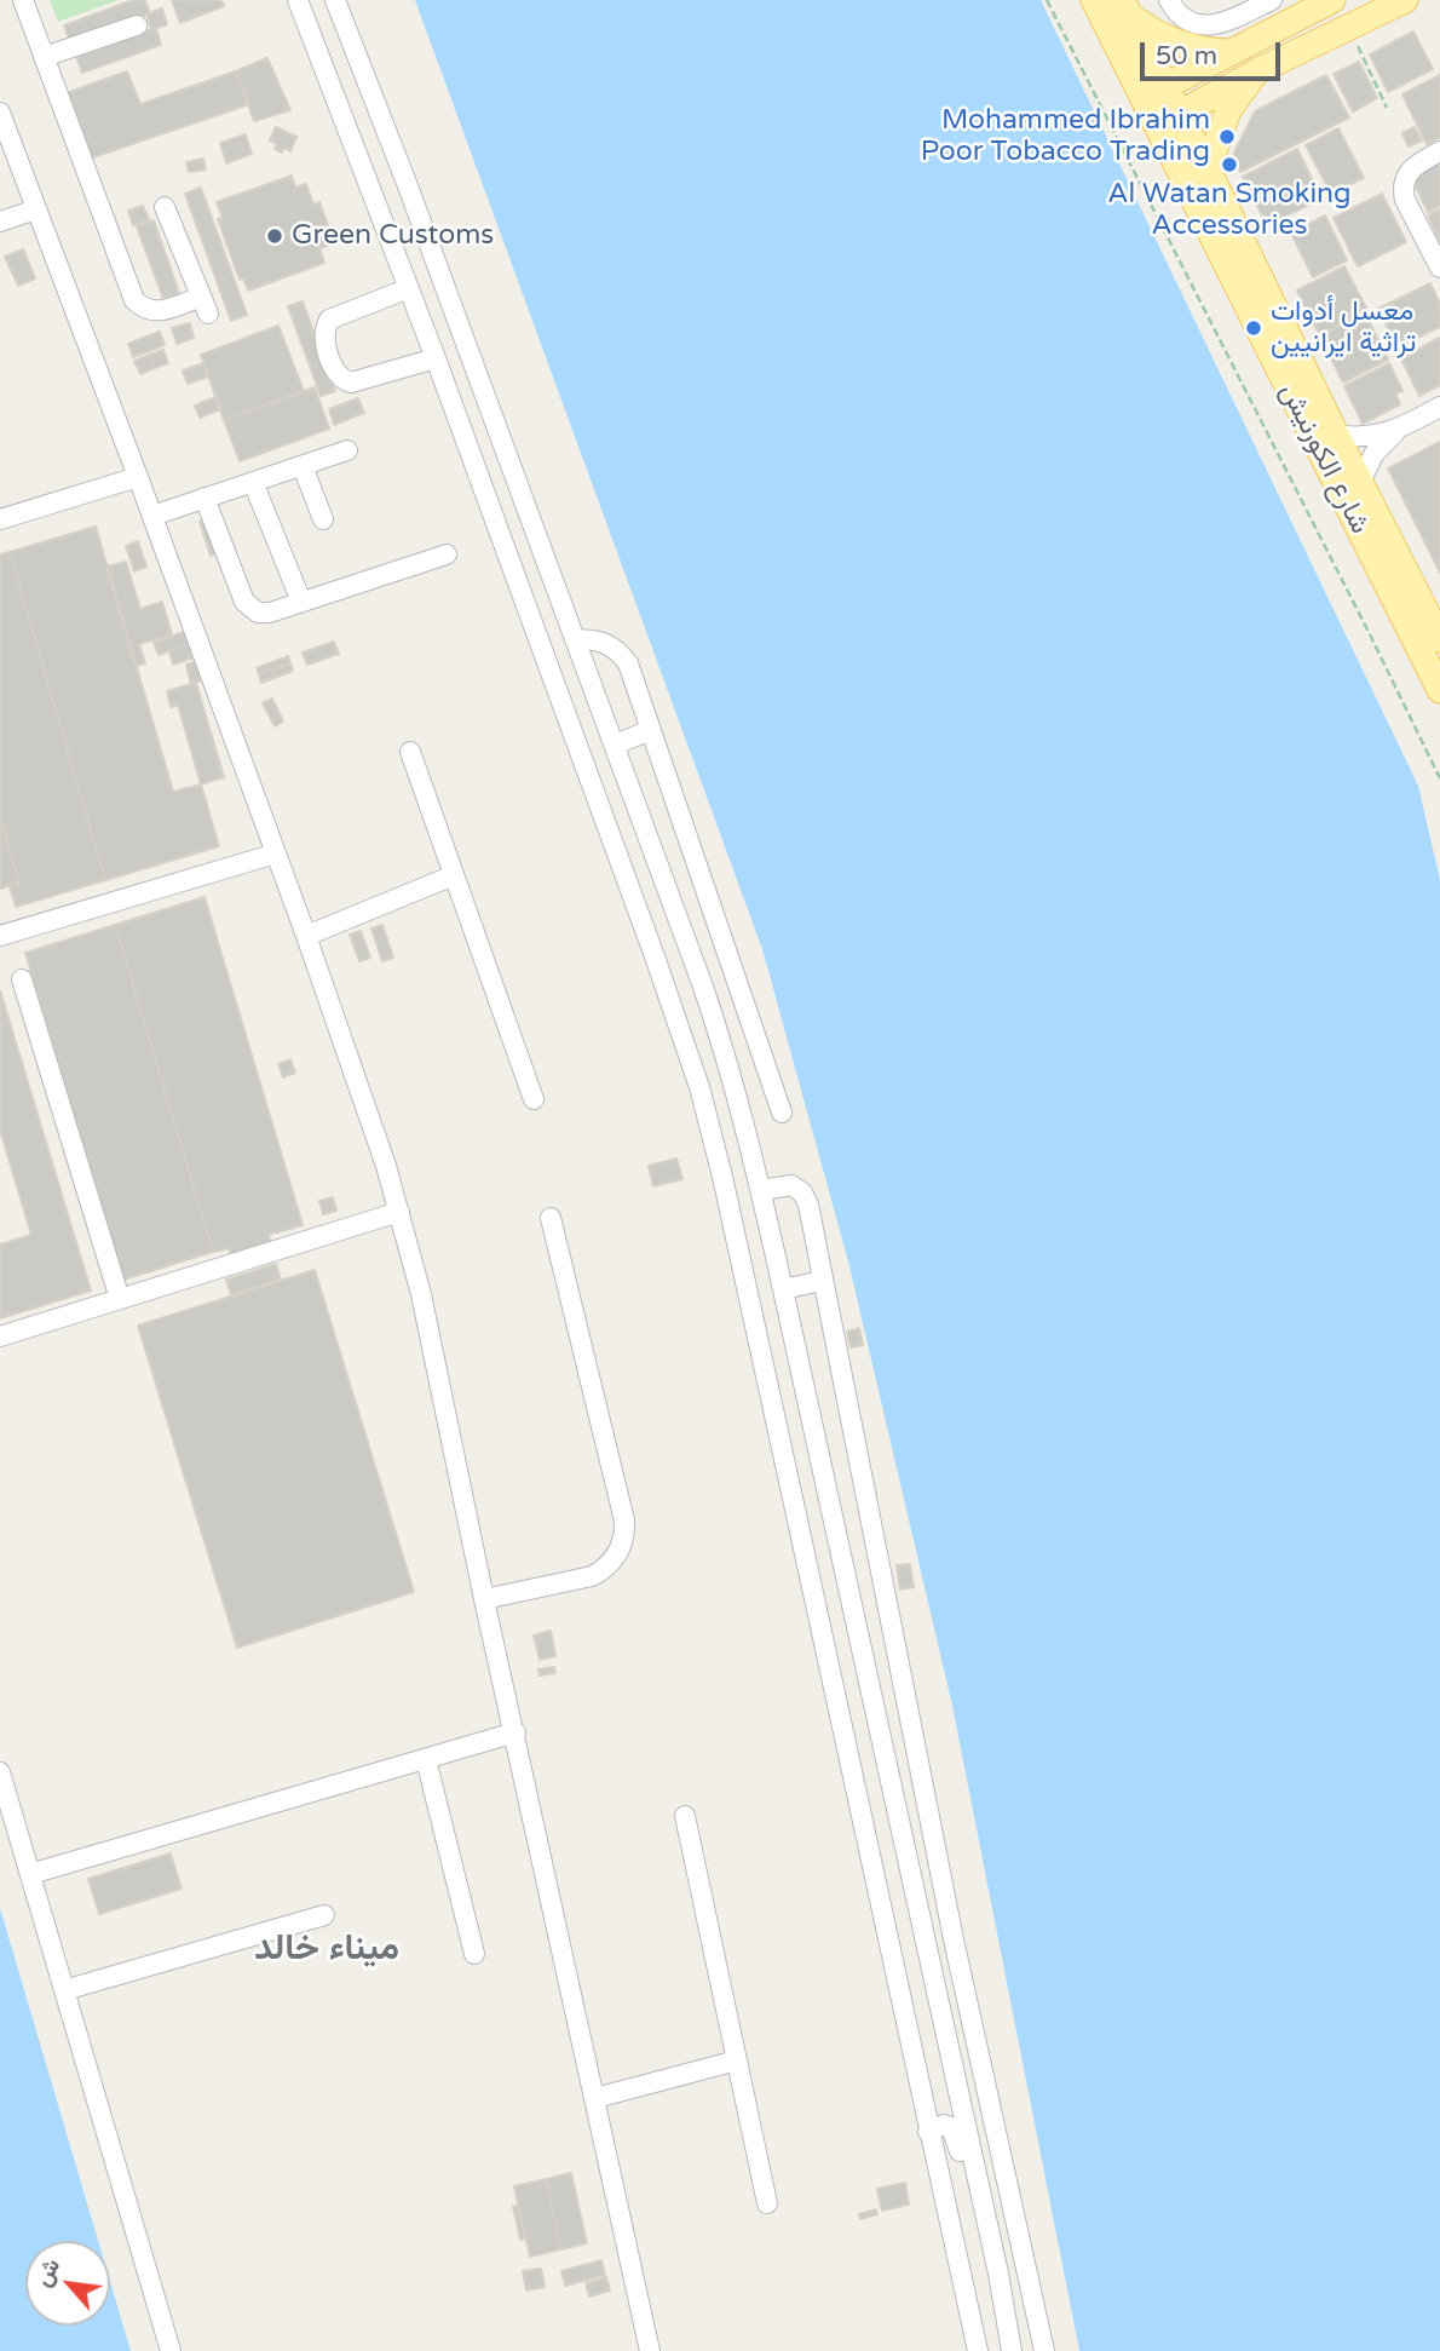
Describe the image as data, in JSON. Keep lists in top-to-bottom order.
{
  "streets": {
    "main road": ["شارع الكورنيش"]
  },
  "districts": ["ميناء خالد"],
  "places": [
    "Mohammed Ibrahim Poor Tobacco Trading",
    "Al Watan Smoking Accessories",
    "Green Customs",
    "معسل أدوات تراثية ايرانيين"
  ],
  "scale_bar": "50 m",
  "north": "top left"
}
